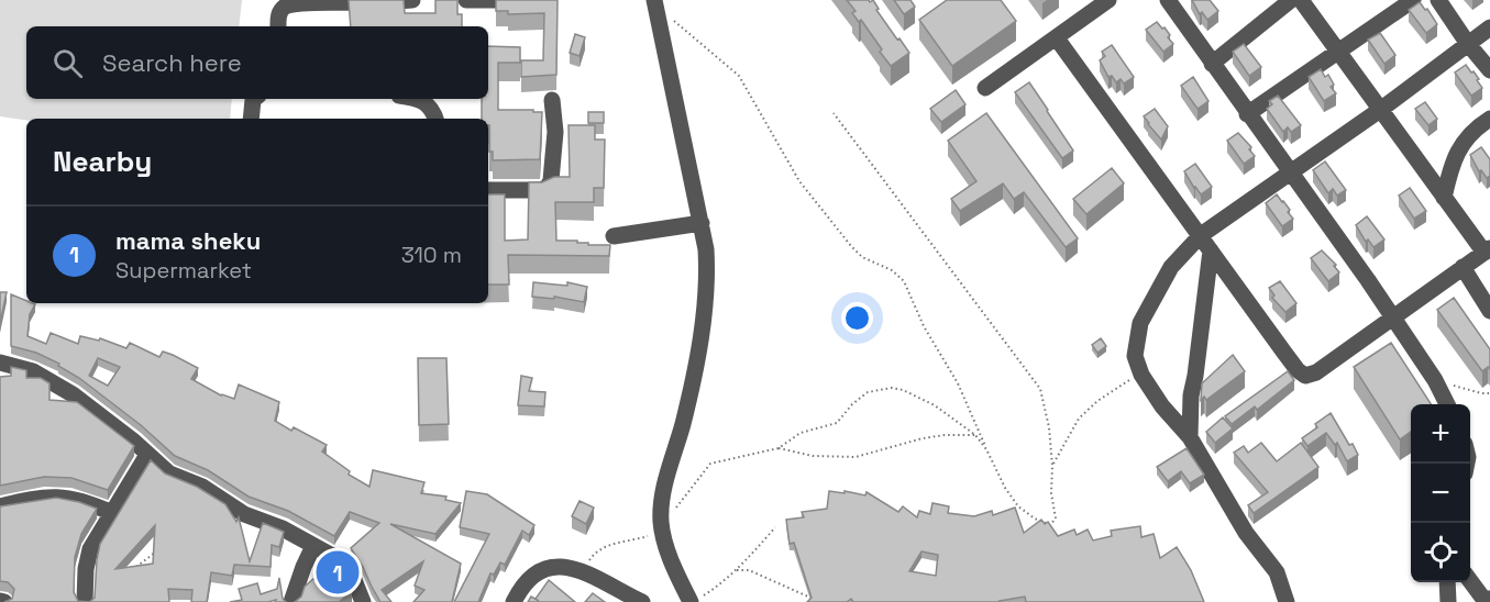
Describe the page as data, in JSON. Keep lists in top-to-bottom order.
{
  "page": {
    "search": "Search here",
    "heading": "Nearby",
    "list": [
      {
        "mark": "1",
        "name": "mama sheku",
        "note": "Supermarket",
        "value": "310 m"
      }
    ],
    "map_buttons": ["+", "−"],
    "pins": "1"
  }
}
